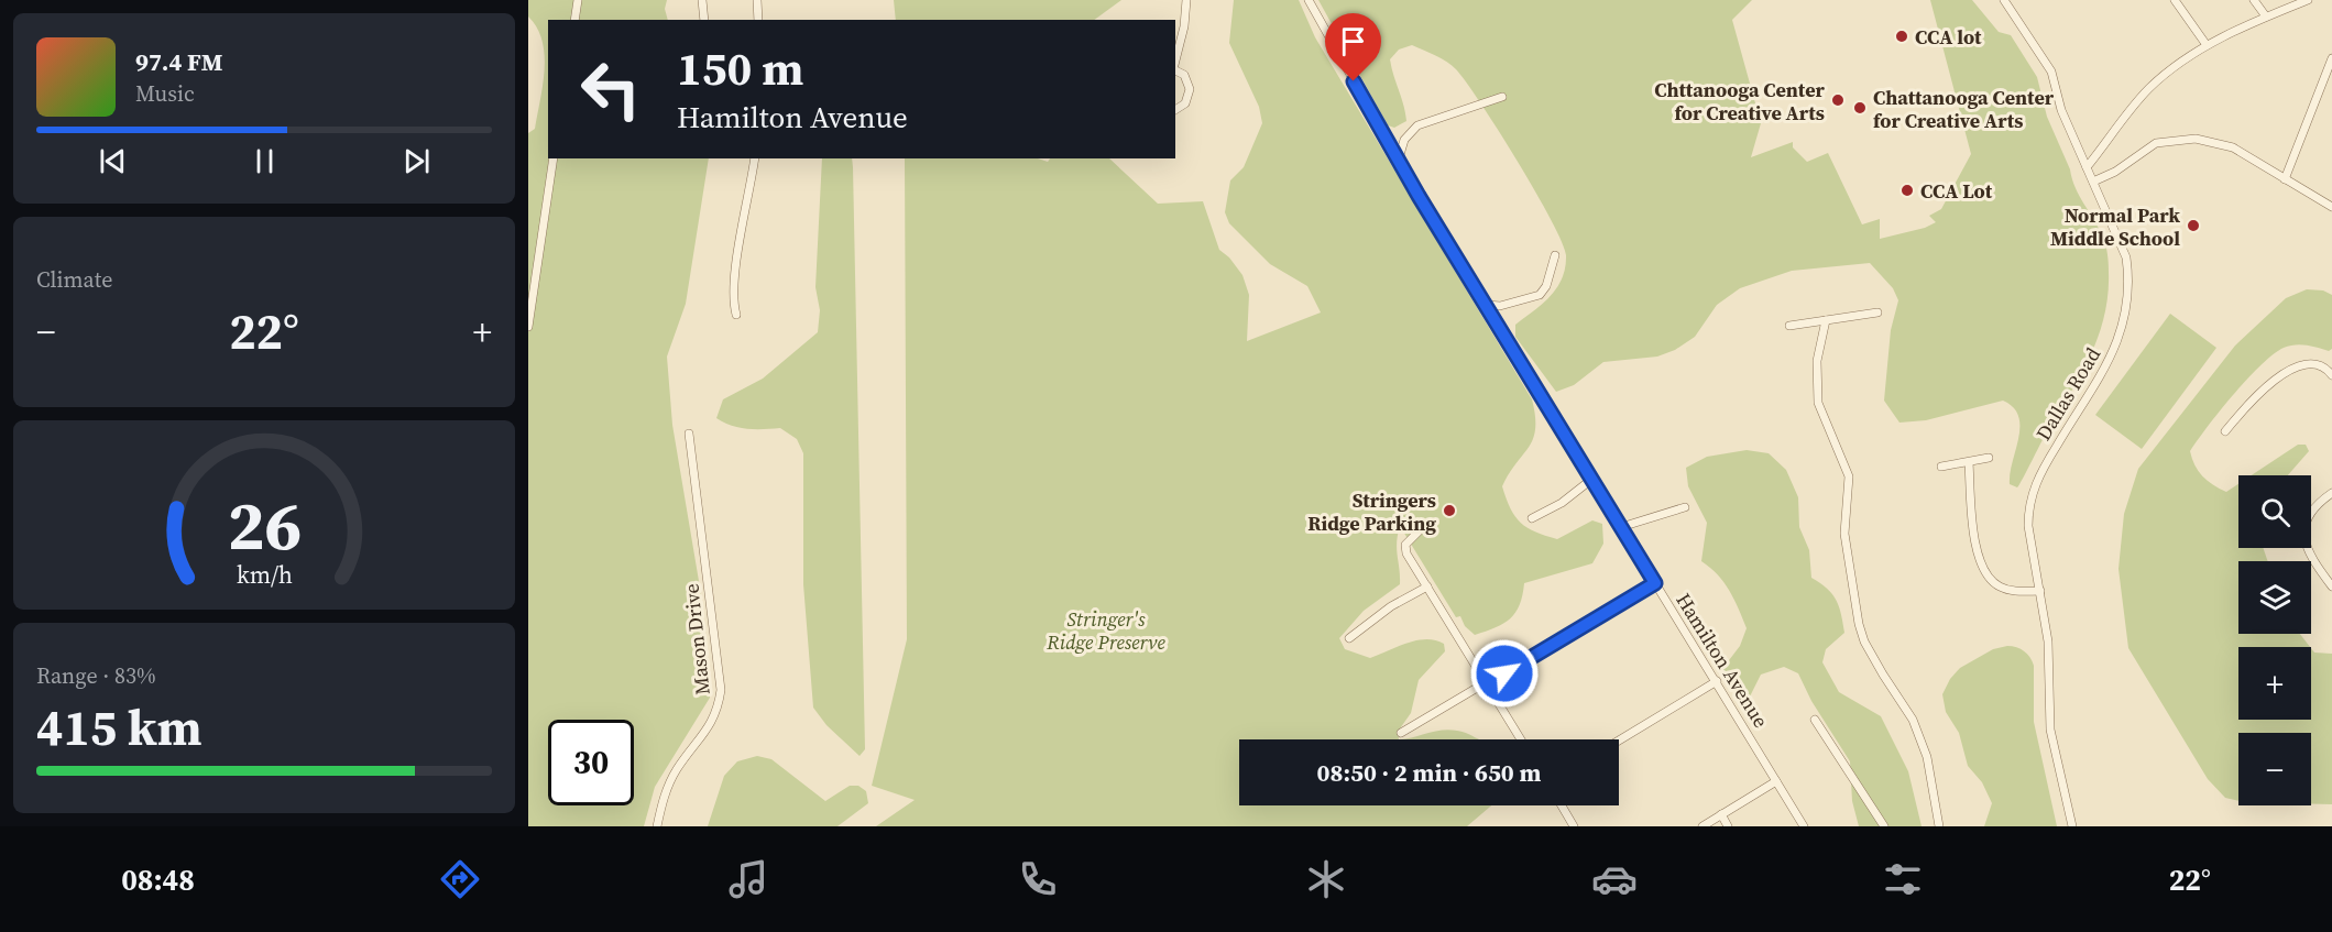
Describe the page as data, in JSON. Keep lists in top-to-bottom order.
{
  "streets": {
    "street": ["Dallas Road", "Mason Drive", "Hamilton Avenue"]
  },
  "parks": ["Stringer's Ridge Preserve"],
  "places": [
    "CCA lot",
    "Chttanooga Center for Creative Arts",
    "Chattanooga Center for Creative Arts",
    "CCA Lot",
    "Normal Park Middle School",
    "Stringers Ridge Parking"
  ],
  "page": {
    "turn": ["150 m", "Hamilton Avenue"],
    "song": ["97.4 FM", "Music"],
    "tile": [
      "Climate",
      ["Range · 83%", "415 km"]
    ],
    "heat": ["−", "22°", "+"],
    "map_buttons": ["+", "−"],
    "limit": "30",
    "trip": "08:50 · 2 min · 650 m",
    "tabs": ["08:48", "22°"],
    "gauge": ["26", "km/h"]
  }
}
